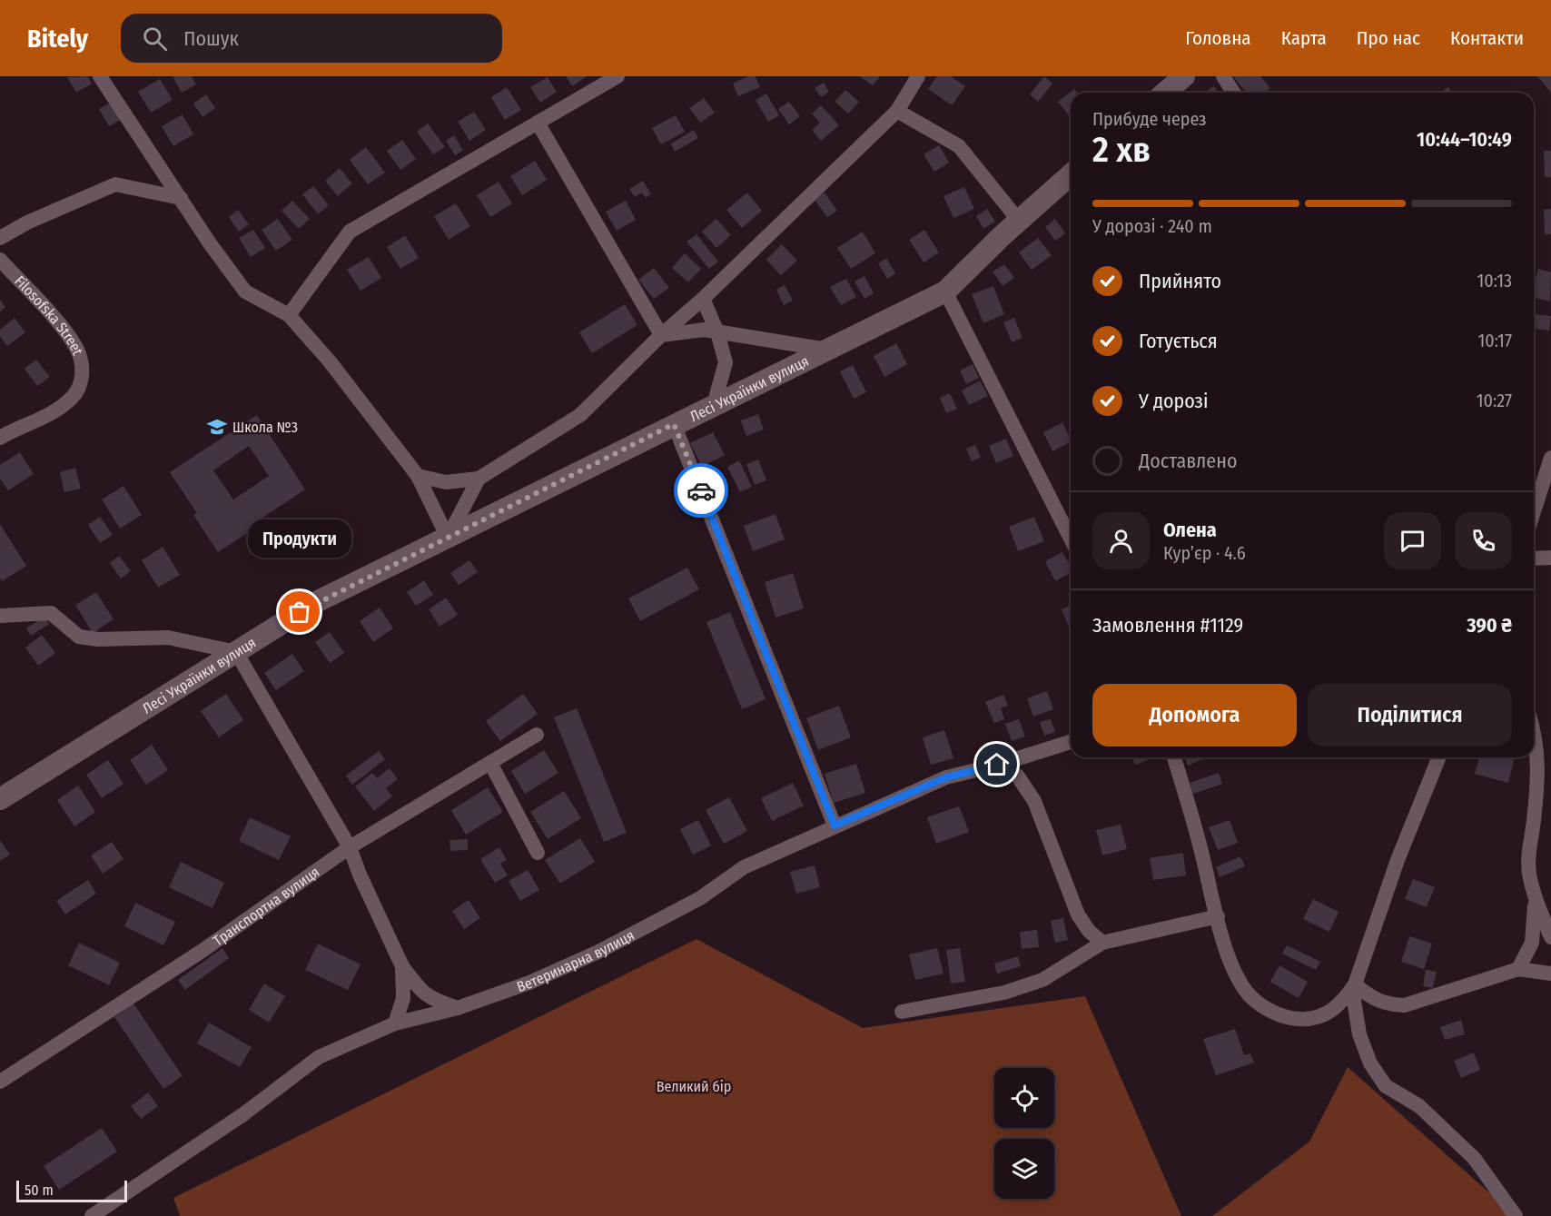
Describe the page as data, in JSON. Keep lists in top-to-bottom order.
{
  "streets": {
    "street": [
      "Filosofska Street",
      "Лесі Українки вулиця",
      "Транспортна вулиця",
      "Ветеринарна вулиця"
    ]
  },
  "parks": ["Великий бір"],
  "places": {
    "school or university": ["Школа №3"],
    "other": ["Продукти"]
  },
  "scale_bar": "50 m",
  "page": {
    "header": "Bitely",
    "search": "Пошук",
    "nav": [
      "Головна",
      "Карта",
      "Про нас",
      "Контакти"
    ],
    "heading": ["2 хв", "Прибуде через", "10:44–10:49"],
    "panel": [
      "Олена",
      "Кур’єр · 4.6",
      "Замовлення #1129",
      "390 ₴"
    ],
    "bar": "У дорозі · 240 m",
    "list": [
      ["Прийнято", "10:13"],
      ["Готується", "10:17"],
      ["У дорозі", "10:27"],
      "Доставлено"
    ],
    "bubble": "Продукти",
    "buttons": ["Допомога", "Поділитися"],
    "scale": "50 m"
  }
}
